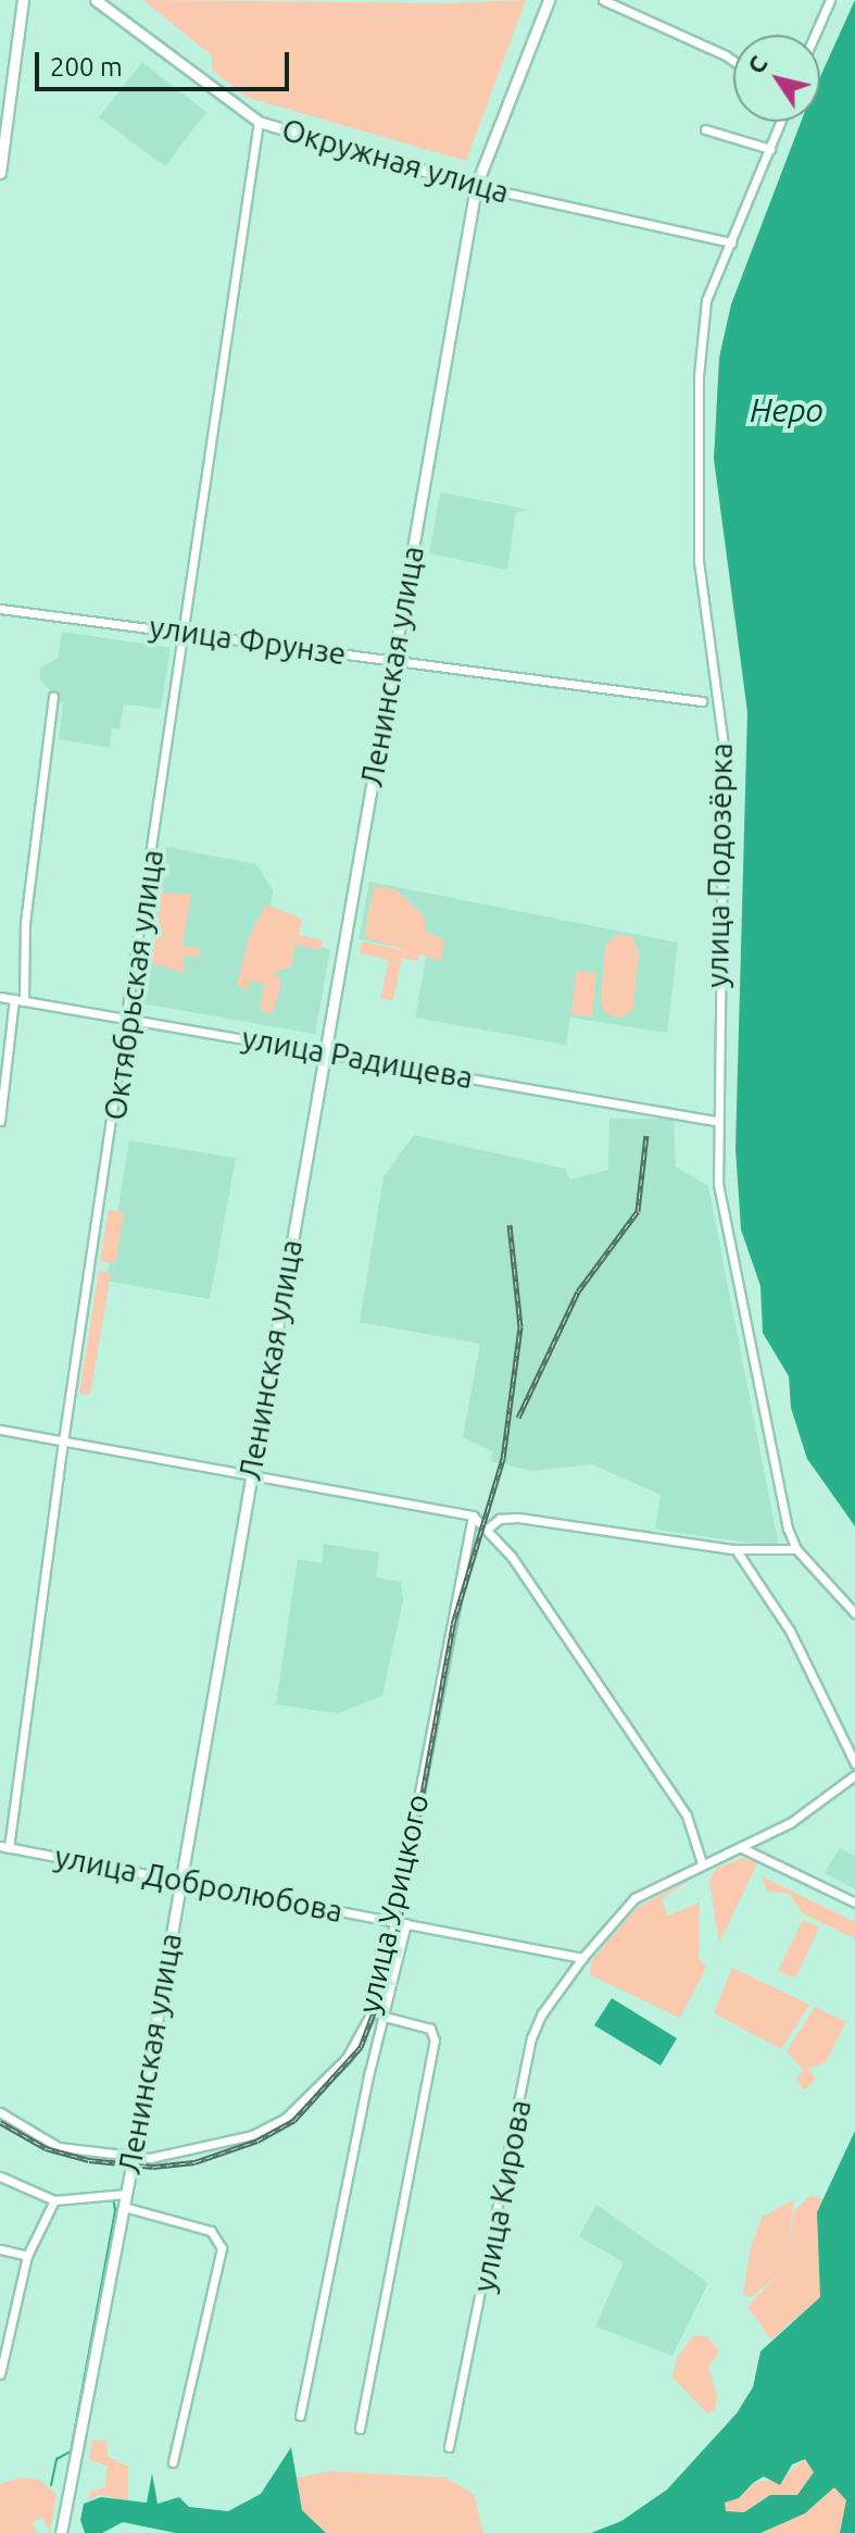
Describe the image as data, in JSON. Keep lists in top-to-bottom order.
{
  "streets": {
    "main road": ["Окружная улица", "Ленинская улица"],
    "street": [
      "улица Фрунзе",
      "улица Подозёрка",
      "Октябрьская улица",
      "улица Радищева",
      "улица Добролюбова",
      "улица Урицкого",
      "улица Кирова"
    ]
  },
  "crossings": [
    ["Окружная улица", "Ленинская улица"],
    ["Окружная улица", "улица Подозёрка"],
    ["Окружная улица", "Октябрьская улица"],
    ["улица Фрунзе", "Ленинская улица"],
    ["улица Фрунзе", "Октябрьская улица"],
    ["Ленинская улица", "улица Радищева"],
    ["Ленинская улица", "улица Добролюбова"],
    ["Ленинская улица", "улица Урицкого"],
    ["улица Подозёрка", "улица Радищева"],
    ["Октябрьская улица", "улица Радищева"],
    ["Октябрьская улица", "улица Добролюбова"],
    ["улица Добролюбова", "улица Урицкого"],
    ["улица Добролюбова", "улица Кирова"]
  ],
  "water": ["Неро"],
  "scale_bar": "200 m",
  "north": "top left"
}
